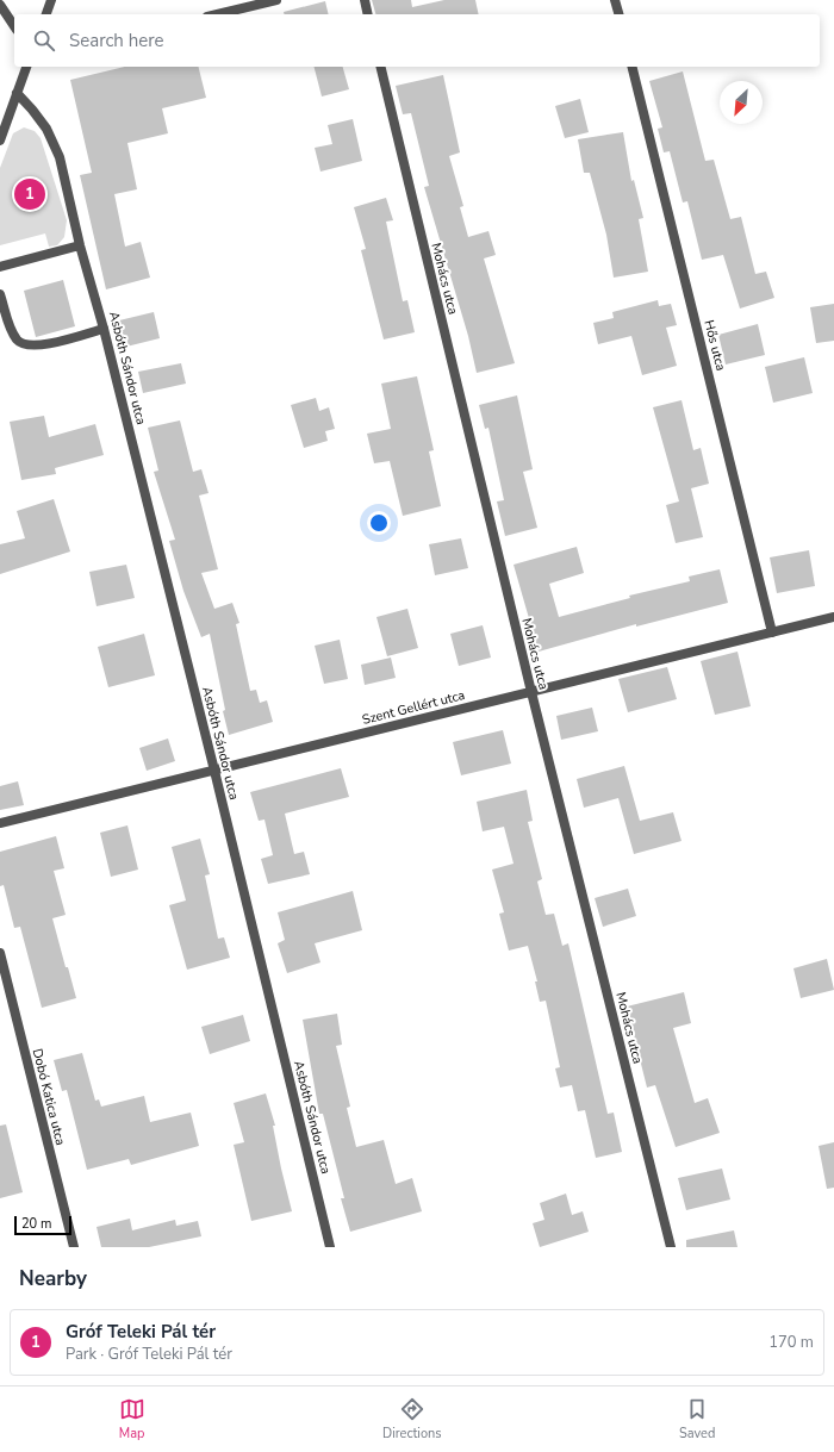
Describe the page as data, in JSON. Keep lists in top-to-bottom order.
{
  "streets": {
    "street": [
      "Mohács utca",
      "Hős utca",
      "Asbóth Sándor utca",
      "Szent Gellért utca",
      "Dobó Katica utca"
    ]
  },
  "crossings": [
    ["Mohács utca", "Szent Gellért utca"],
    ["Hős utca", "Szent Gellért utca"],
    ["Asbóth Sándor utca", "Szent Gellért utca"]
  ],
  "scale_bar": "20 m",
  "north": "bottom left",
  "page": {
    "search": "Search here",
    "pins": "1",
    "scale": "20 m",
    "heading": "Nearby",
    "list": [
      {
        "mark": "1",
        "name": "Gróf Teleki Pál tér",
        "note": "Park · Gróf Teleki Pál tér",
        "value": "170 m"
      }
    ],
    "nav": ["Map", "Directions", "Saved"]
  }
}
